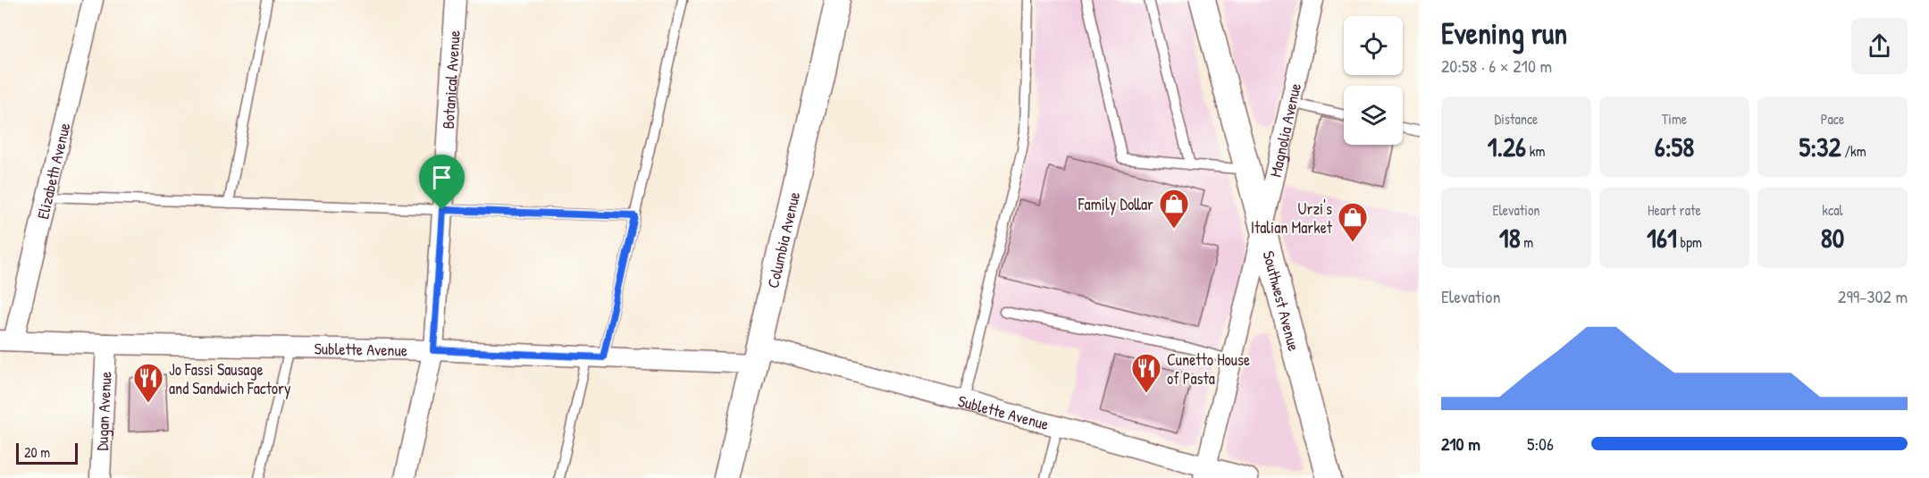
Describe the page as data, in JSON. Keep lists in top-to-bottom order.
{
  "streets": {
    "street": [
      "Botanical Avenue",
      "Magnolia Avenue",
      "Elizabeth Avenue",
      "Columbia Avenue",
      "Southwest Avenue",
      "Sublette Avenue",
      "Dugan Avenue"
    ]
  },
  "crossings": [
    ["Botanical Avenue", "Sublette Avenue"],
    ["Magnolia Avenue", "Southwest Avenue"],
    ["Magnolia Avenue", "Sublette Avenue"],
    ["Elizabeth Avenue", "Sublette Avenue"],
    ["Columbia Avenue", "Sublette Avenue"],
    ["Sublette Avenue", "Dugan Avenue"]
  ],
  "places": {
    "shop": ["Family Dollar", "Urzi's Italian Market"],
    "restaurant": ["Cunetto House of Pasta", "Jo Fassi Sausage and Sandwich Factory"]
  },
  "scale_bar": "20 m",
  "page": {
    "heading": ["Evening run", "20:58 · 6 × 210 m"],
    "stats": [
      ["Distance", "1.26 km"],
      ["Time", "6:58"],
      ["Pace", "5:32 /km"],
      ["Elevation", "18 m"],
      ["Heart rate", "161 bpm"],
      ["kcal", "80"]
    ],
    "chart": ["Elevation", "299–302 m"],
    "list": [
      {
        "name": "210 m",
        "note": "5:06"
      }
    ],
    "scale": "20 m"
  }
}
